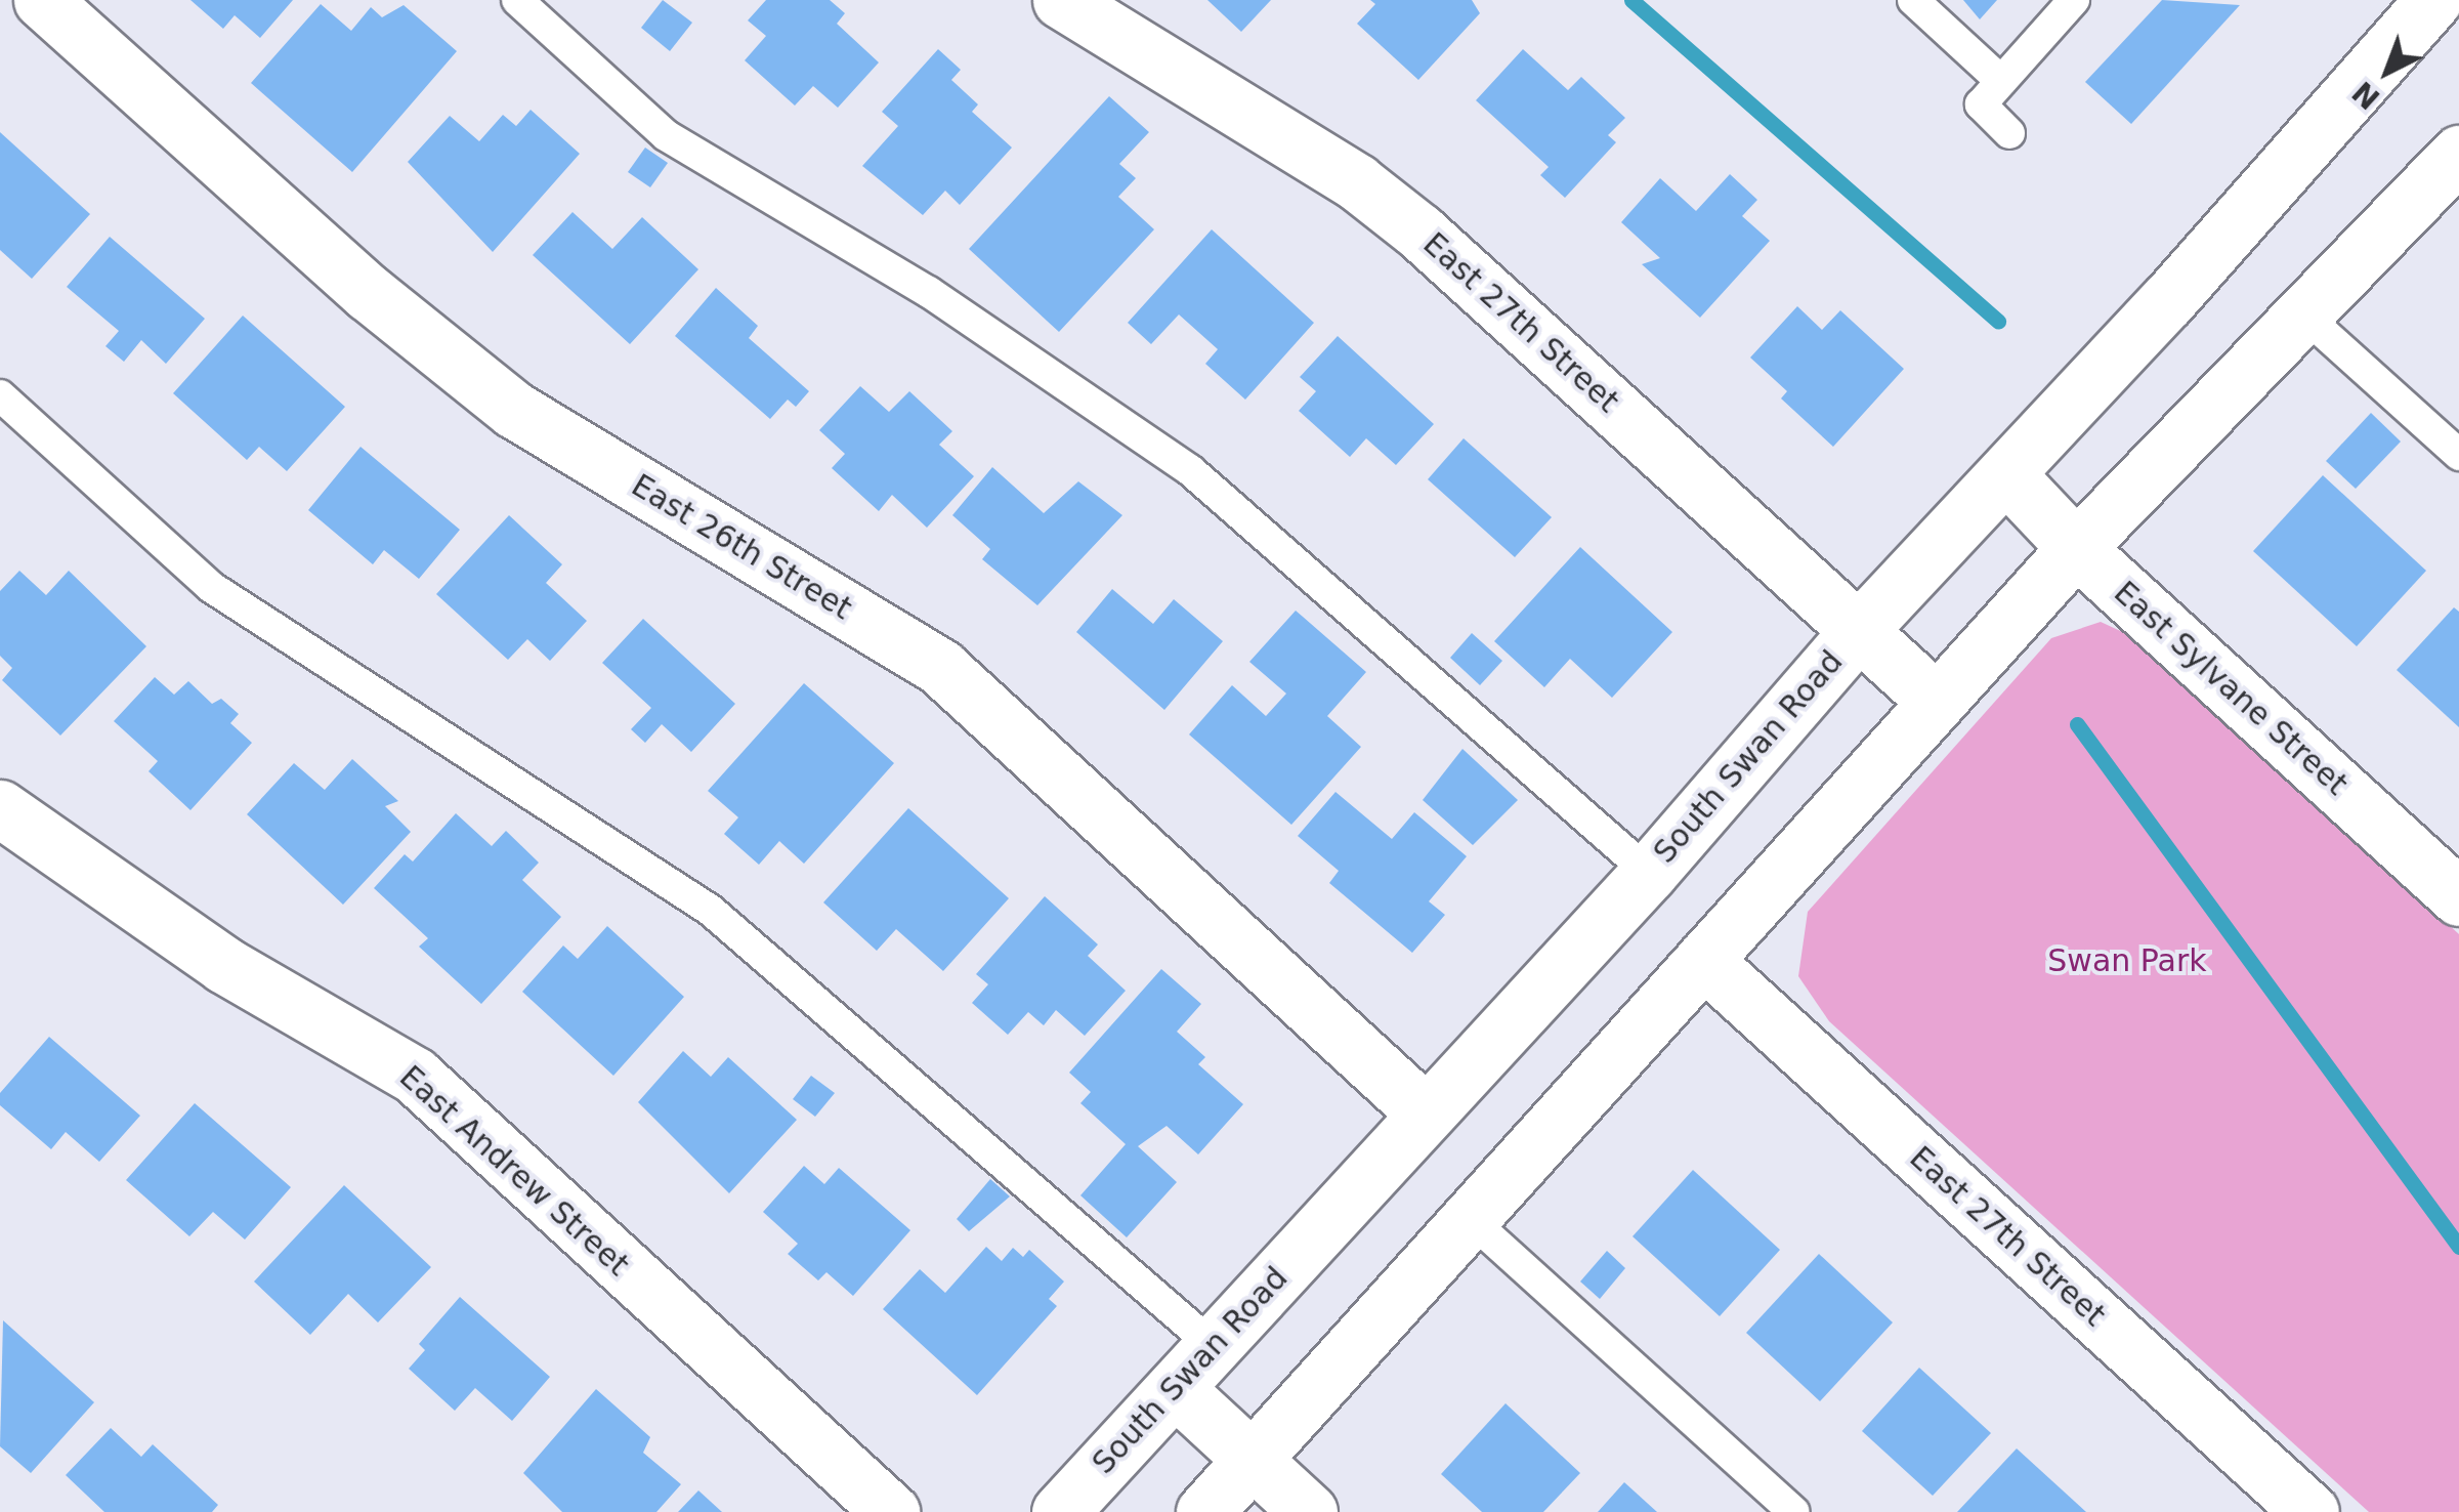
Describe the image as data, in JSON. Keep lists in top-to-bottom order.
{
  "streets": {
    "street": [
      "East 27th Street",
      "East 26th Street",
      "East Sylvane Street",
      "South Swan Road",
      "East Andrew Street"
    ]
  },
  "crossings": [
    ["East 27th Street", "South Swan Road"],
    ["East 26th Street", "South Swan Road"],
    ["East Sylvane Street", "South Swan Road"]
  ],
  "parks": ["Swan Park"],
  "north": "bottom left"
}
